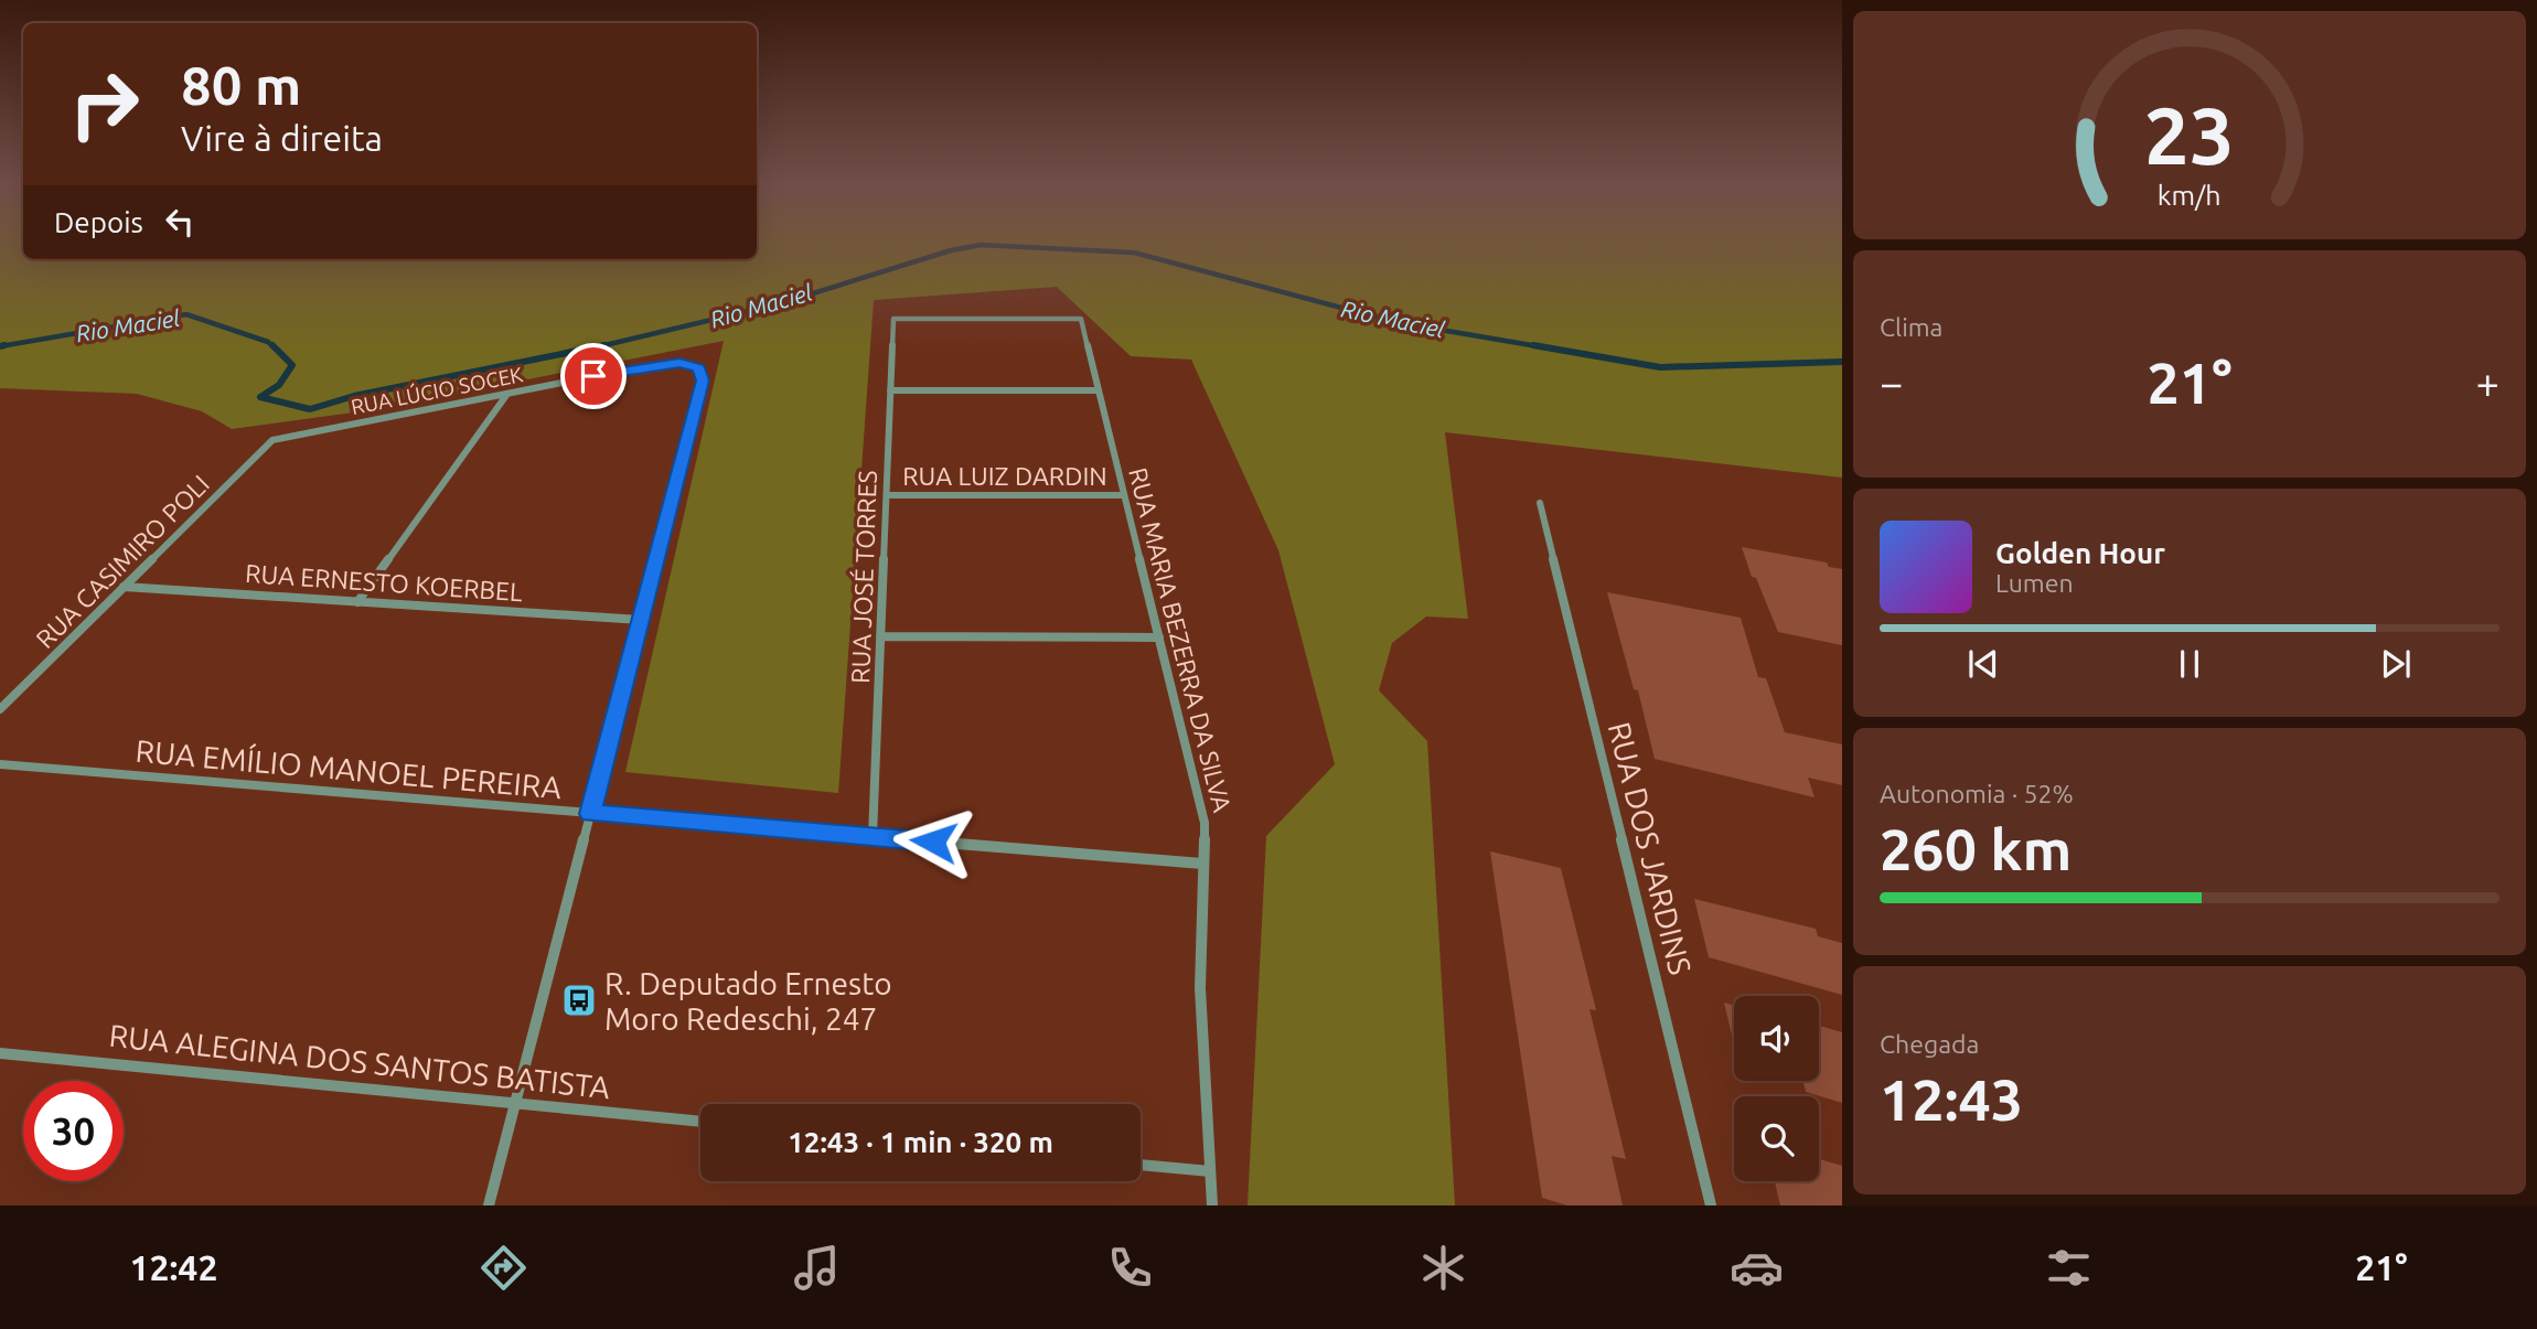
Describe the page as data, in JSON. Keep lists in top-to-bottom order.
{
  "streets": {
    "street": [
      "RUA LÚCIO SOCEK",
      "RUA LUIZ DARDIN",
      "RUA CASIMIRO POLI",
      "RUA JOSÉ TORRES",
      "RUA ERNESTO KOERBEL",
      "RUA MARIA BEZERRA DA SILVA",
      "RUA EMÍLIO MANOEL PEREIRA",
      "RUA DOS JARDINS",
      "RUA ALEGINA DOS SANTOS BATISTA"
    ]
  },
  "crossings": [
    ["RUA LÚCIO SOCEK", "RUA CASIMIRO POLI"],
    ["RUA LÚCIO SOCEK", "RUA ERNESTO KOERBEL"],
    ["RUA LUIZ DARDIN", "RUA JOSÉ TORRES"],
    ["RUA LUIZ DARDIN", "RUA MARIA BEZERRA DA SILVA"],
    ["RUA CASIMIRO POLI", "RUA ERNESTO KOERBEL"],
    ["RUA JOSÉ TORRES", "RUA MARIA BEZERRA DA SILVA"],
    ["RUA JOSÉ TORRES", "RUA EMÍLIO MANOEL PEREIRA"],
    ["RUA MARIA BEZERRA DA SILVA", "RUA EMÍLIO MANOEL PEREIRA"]
  ],
  "water": ["Rio Maciel"],
  "places": {
    "bus stop": ["R. Deputado Ernesto Moro Redeschi, 247"]
  },
  "page": {
    "turn": ["80 m", "Vire à direita"],
    "then": "Depois",
    "tile": [
      "Clima",
      ["Autonomia · 52%", "260 km"],
      ["Chegada", "12:43"]
    ],
    "heat": ["−", "21°", "+"],
    "song": ["Golden Hour", "Lumen"],
    "limit": "30",
    "trip": "12:43 · 1 min · 320 m",
    "tabs": ["12:42", "21°"],
    "gauge": ["23", "km/h"]
  }
}
